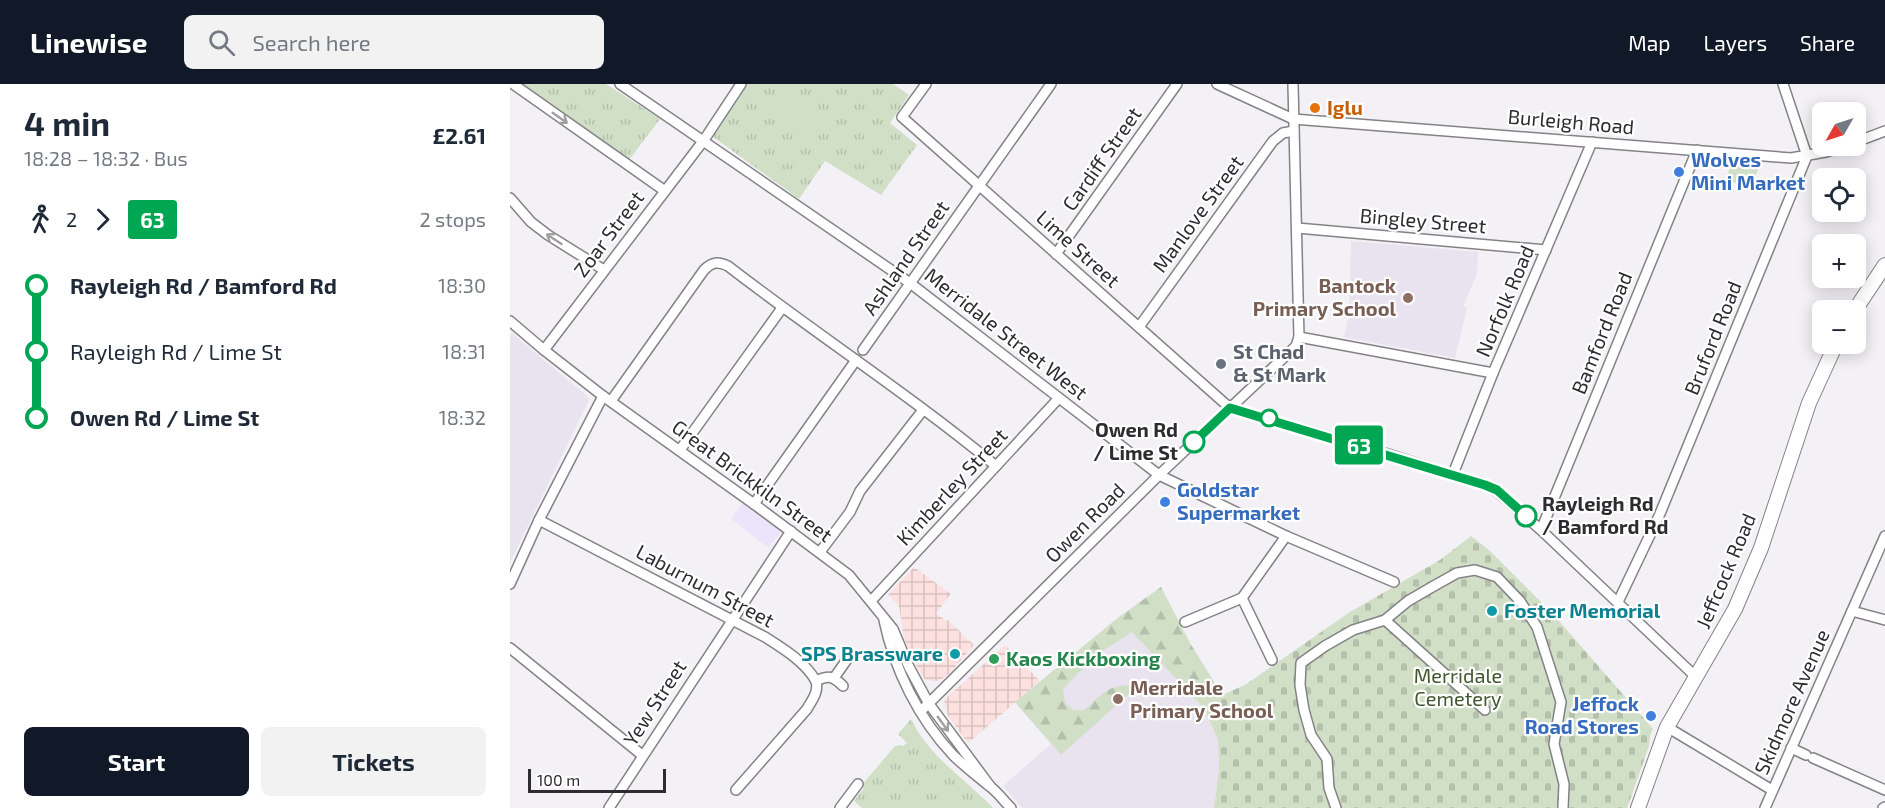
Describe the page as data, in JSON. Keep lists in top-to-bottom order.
{
  "streets": {
    "street": [
      "Burleigh Road",
      "Cardiff Street",
      "Manlove Street",
      "Bingley Street",
      "Zoar Street",
      "Lime Street",
      "Ashland Street",
      "Norfolk Road",
      "Bamford Road",
      "Merridale Street West",
      "Bruford Road",
      "Great Brickkiln Street",
      "Kimberley Street",
      "Owen Road",
      "Jeffcock Road",
      "Laburnum Street",
      "Skidmore Avenue",
      "Yew Street"
    ]
  },
  "crossings": [
    ["Burleigh Road", "Norfolk Road"],
    ["Burleigh Road", "Bamford Road"],
    ["Burleigh Road", "Bruford Road"],
    ["Cardiff Street", "Lime Street"],
    ["Manlove Street", "Lime Street"],
    ["Bingley Street", "Norfolk Road"],
    ["Zoar Street", "Merridale Street West"],
    ["Zoar Street", "Great Brickkiln Street"],
    ["Lime Street", "Ashland Street"],
    ["Lime Street", "Owen Road"],
    ["Ashland Street", "Merridale Street West"],
    ["Merridale Street West", "Kimberley Street"],
    ["Merridale Street West", "Owen Road"],
    ["Great Brickkiln Street", "Kimberley Street"],
    ["Great Brickkiln Street", "Owen Road"],
    ["Great Brickkiln Street", "Yew Street"],
    ["Laburnum Street", "Yew Street"]
  ],
  "parks": ["Merridale Cemetery"],
  "places": [
    "Iglu",
    "Wolves Mini Market",
    "Bantock Primary School",
    "St Chad & St Mark",
    "Owen Rd / Lime St",
    "Goldstar Supermarket",
    "Rayleigh Rd / Bamford Rd",
    "Foster Memorial",
    "SPS Brassware",
    "Kaos Kickboxing",
    "Merridale Primary School",
    "Jeffock Road Stores"
  ],
  "lines": ["bus line 63"],
  "scale_bar": "100 m",
  "north": "bottom left",
  "page": {
    "header": "Linewise",
    "search": "Search here",
    "nav": ["Map", "Layers", "Share"],
    "heading": ["4 min", "18:28 – 18:32 · Bus", "£2.61"],
    "on_map": "63",
    "map_buttons": ["+", "−"],
    "legs": ["2", "63", "2 stops"],
    "list": [
      {
        "name": "Rayleigh Rd / Bamford Rd",
        "value": "18:30"
      },
      {
        "name": "Rayleigh Rd / Lime St",
        "value": "18:31"
      },
      {
        "name": "Owen Rd / Lime St",
        "value": "18:32"
      }
    ],
    "buttons": ["Start", "Tickets"],
    "scale": "100 m"
  }
}
